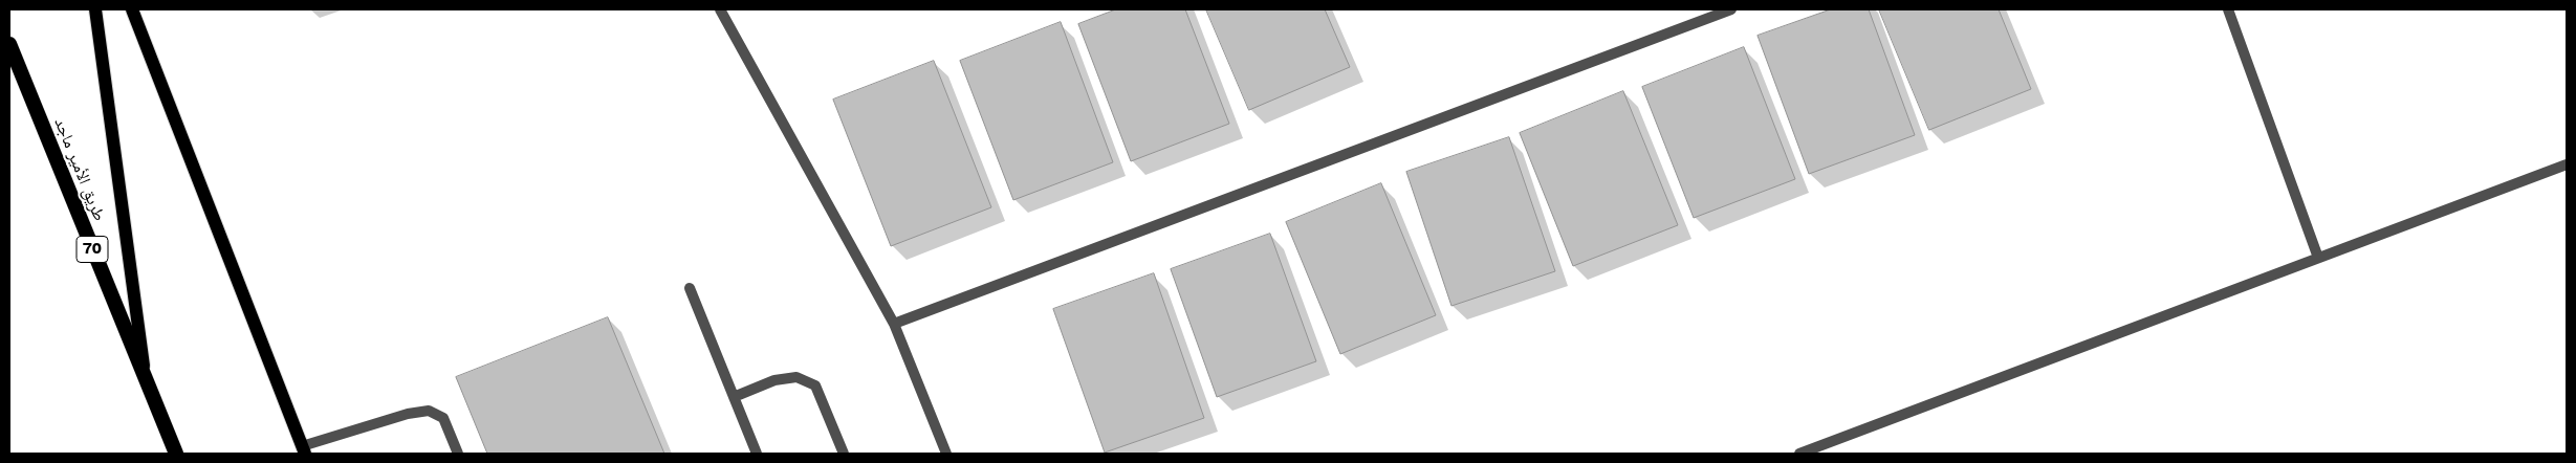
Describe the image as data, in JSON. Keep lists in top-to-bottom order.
{
  "streets": {
    "highway": ["طريق الأمير ماجد", "70"]
  }
}
